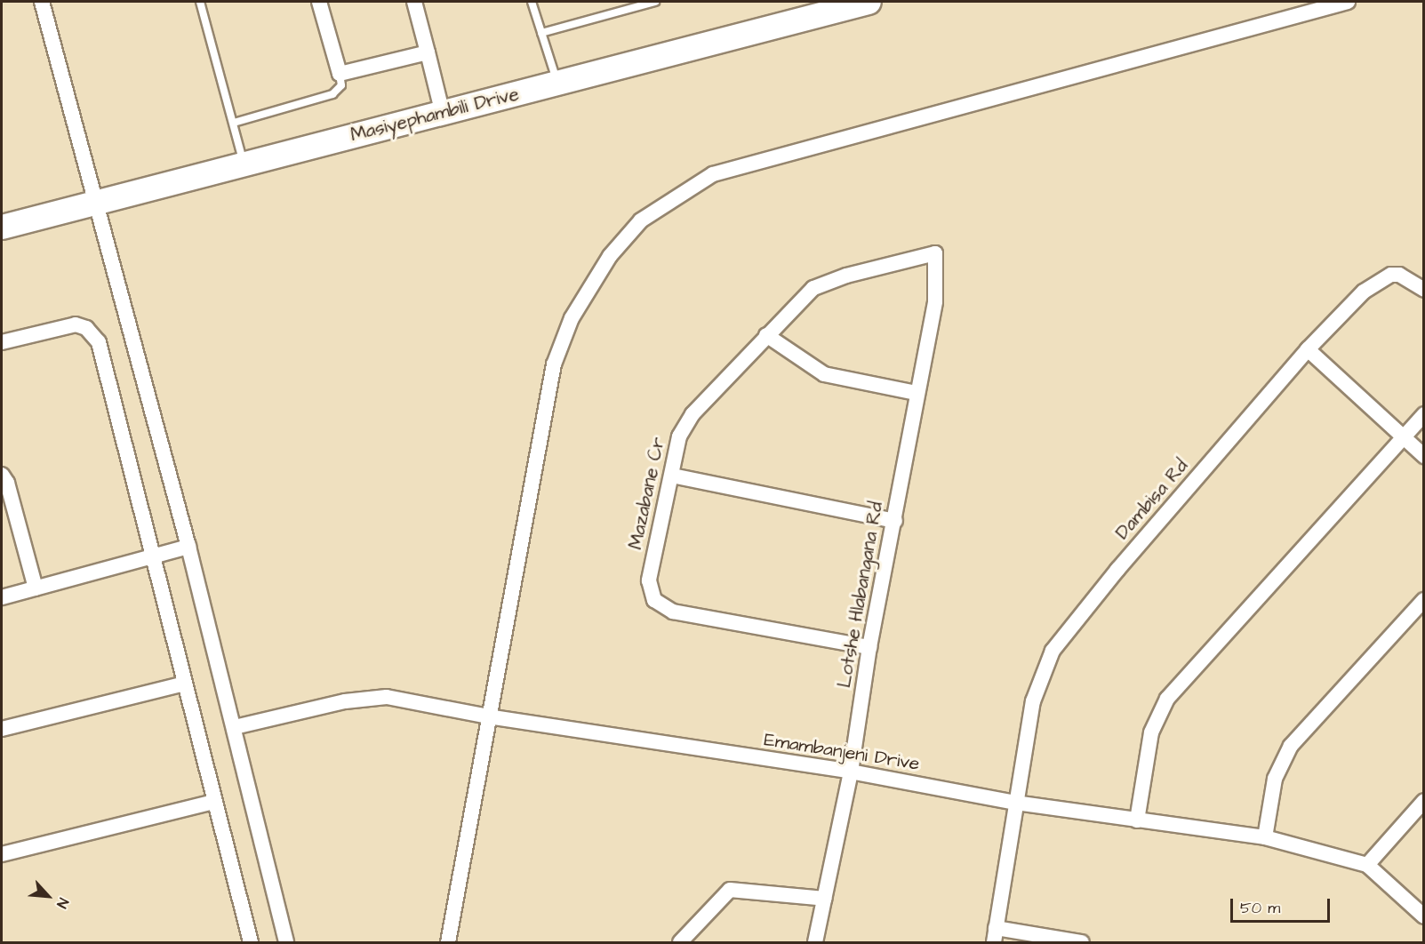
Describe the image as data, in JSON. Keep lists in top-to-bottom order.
{
  "streets": {
    "main road": ["Masiyephambili Drive"],
    "street": [
      "Mazabane Cr",
      "Dambisa Rd",
      "Lotshe Hlabangana Rd",
      "Emambanjeni Drive"
    ]
  },
  "crossings": [
    ["Mazabane Cr", "Lotshe Hlabangana Rd"],
    ["Dambisa Rd", "Emambanjeni Drive"],
    ["Lotshe Hlabangana Rd", "Emambanjeni Drive"]
  ],
  "scale_bar": "50 m",
  "north": "bottom right"
}
